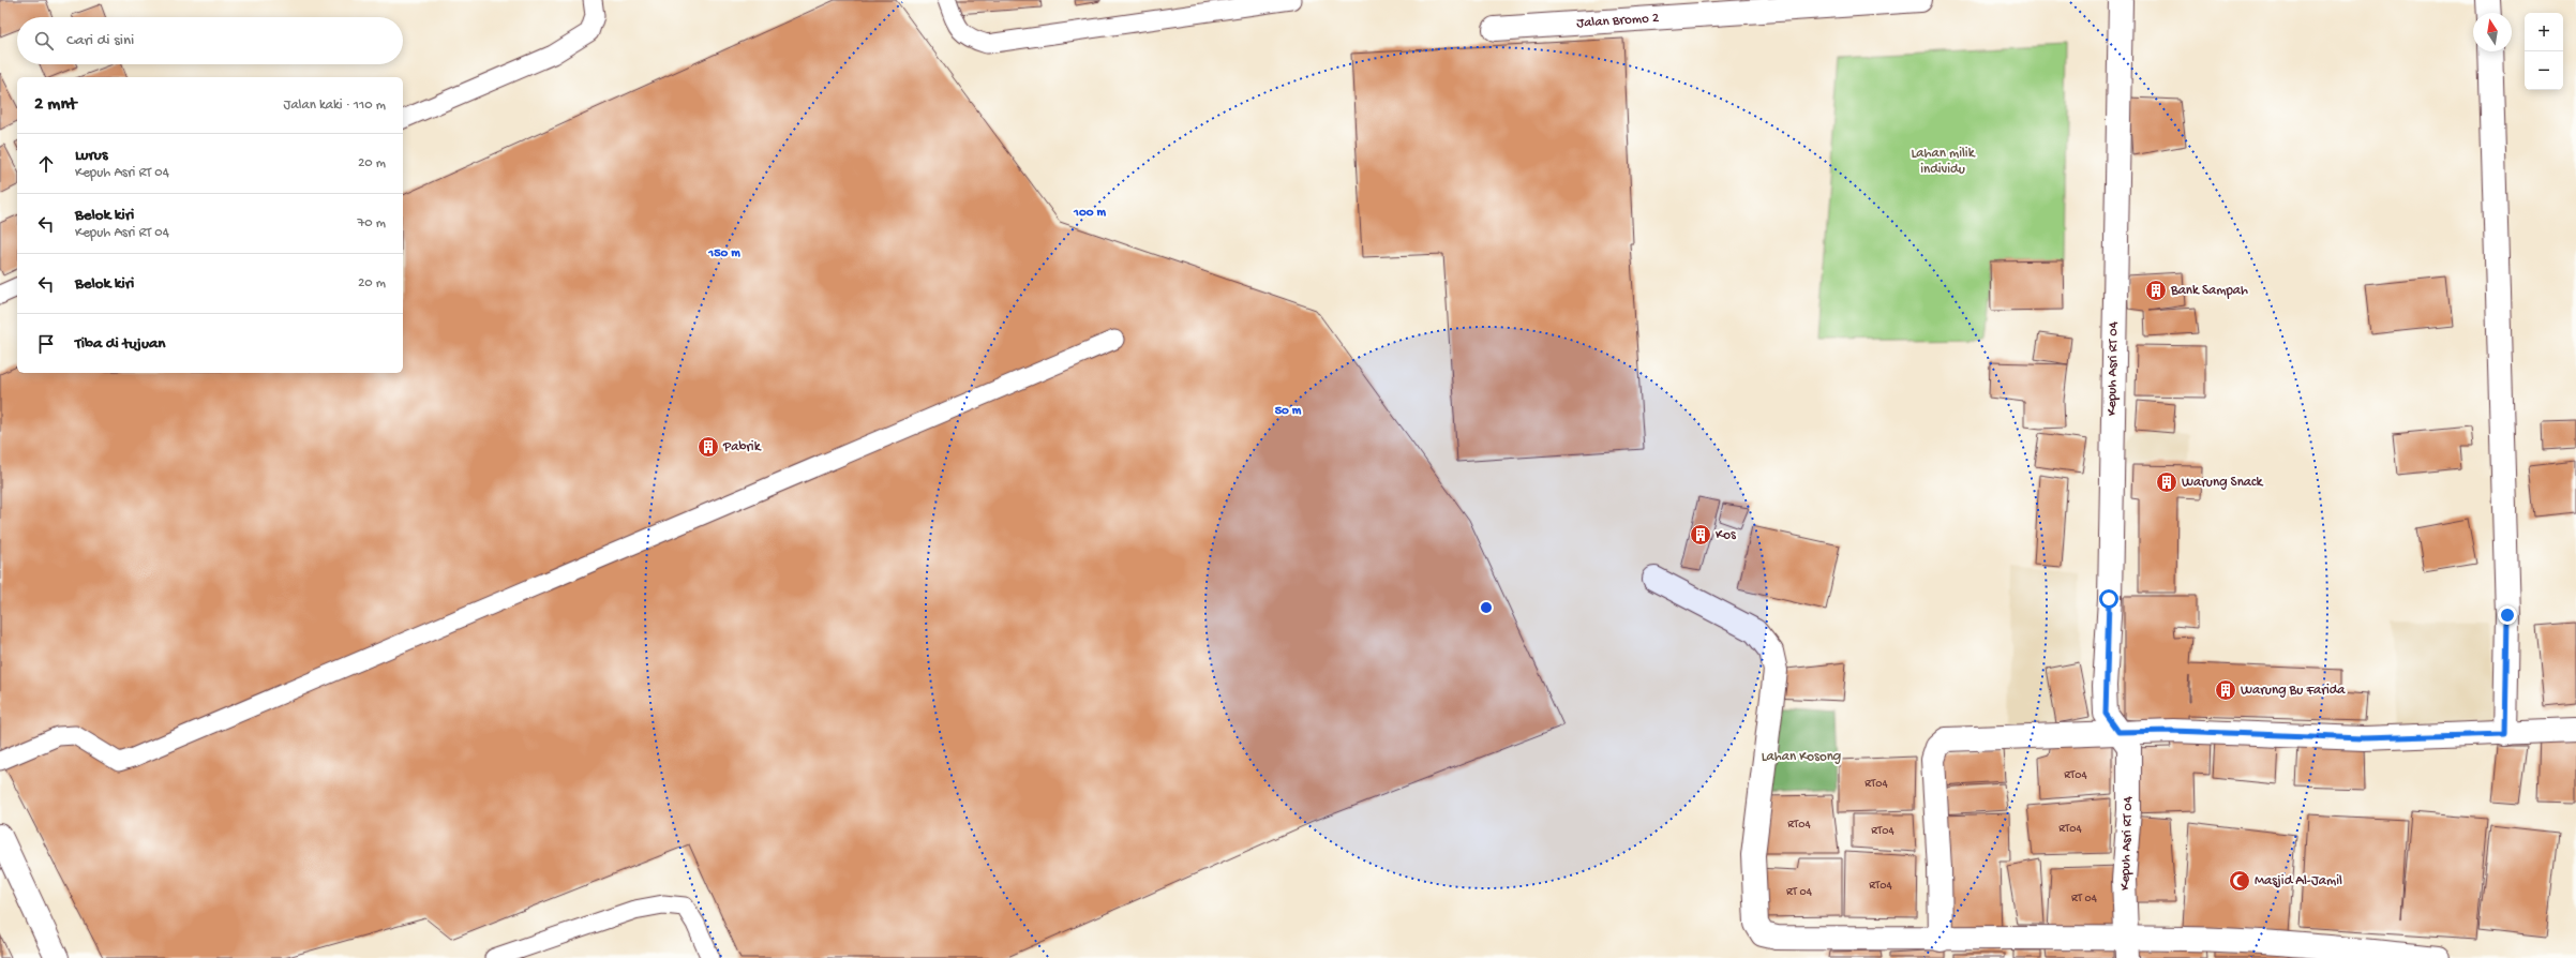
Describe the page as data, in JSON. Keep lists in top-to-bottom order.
{
  "streets": {
    "street": ["Jalan Bromo 2", "Kepuh Asri RT 04"]
  },
  "parks": ["Lahan milik individu", "Lahan Kosong"],
  "places": {
    "building": [
      "Bank Sampah",
      "Pabrik",
      "Warung Snack",
      "Kos",
      "Warung Bu Farida"
    ],
    "mosque": ["Masjid Al-Jamil"]
  },
  "house_numbers": [
    "RT04",
    "RT04",
    "RT04",
    "RT04",
    "RT04",
    "RT04",
    "RT 04",
    "RT 04"
  ],
  "north": "top",
  "page": {
    "map_buttons": ["+", "−"],
    "search": "Cari di sini",
    "heading": ["2 mnt", "Jalan kaki · 110 m"],
    "list": [
      ["Lurus", "Kepuh Asri RT 04", "20 m"],
      ["Belok kiri", "Kepuh Asri RT 04", "70 m"],
      ["Belok kiri", "20 m"],
      "Tiba di tujuan"
    ]
  },
  "rings": ["100 m", "150 m", "50 m"]
}
